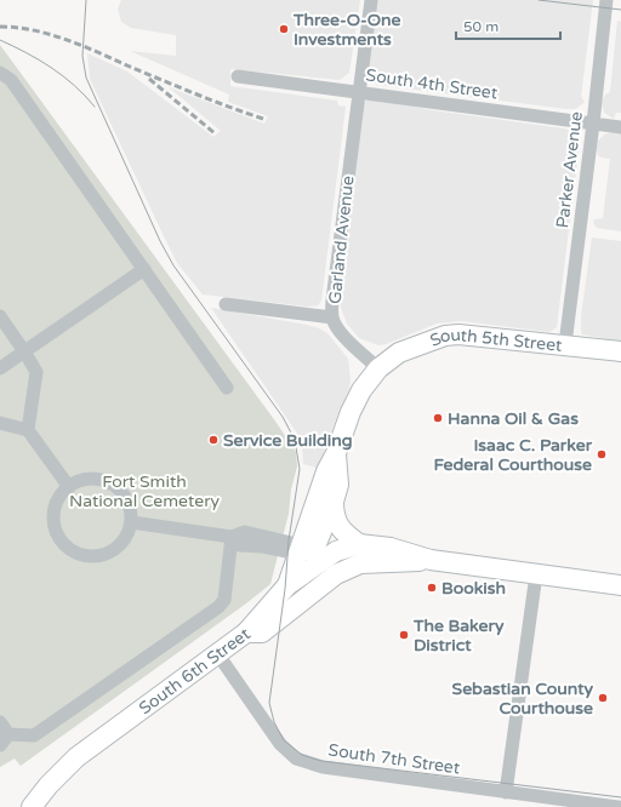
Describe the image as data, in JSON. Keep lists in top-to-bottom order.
{
  "streets": {
    "main road": ["South 5th Street", "South 6th Street"],
    "street": [
      "South 4th Street",
      "Parker Avenue",
      "Garland Avenue",
      "South 7th Street"
    ]
  },
  "crossings": [
    ["South 4th Street", "Parker Avenue"],
    ["South 4th Street", "Garland Avenue"],
    ["Parker Avenue", "South 5th Street"],
    ["Garland Avenue", "South 5th Street"],
    ["South 6th Street", "South 7th Street"]
  ],
  "parks": ["Fort Smith National Cemetery"],
  "places": [
    "Three-O-One Investments",
    "Hanna Oil & Gas",
    "Service Building",
    "Isaac C. Parker Federal Courthouse",
    "Bookish",
    "The Bakery District",
    "Sebastian County Courthouse"
  ],
  "scale_bar": "50 m"
}
